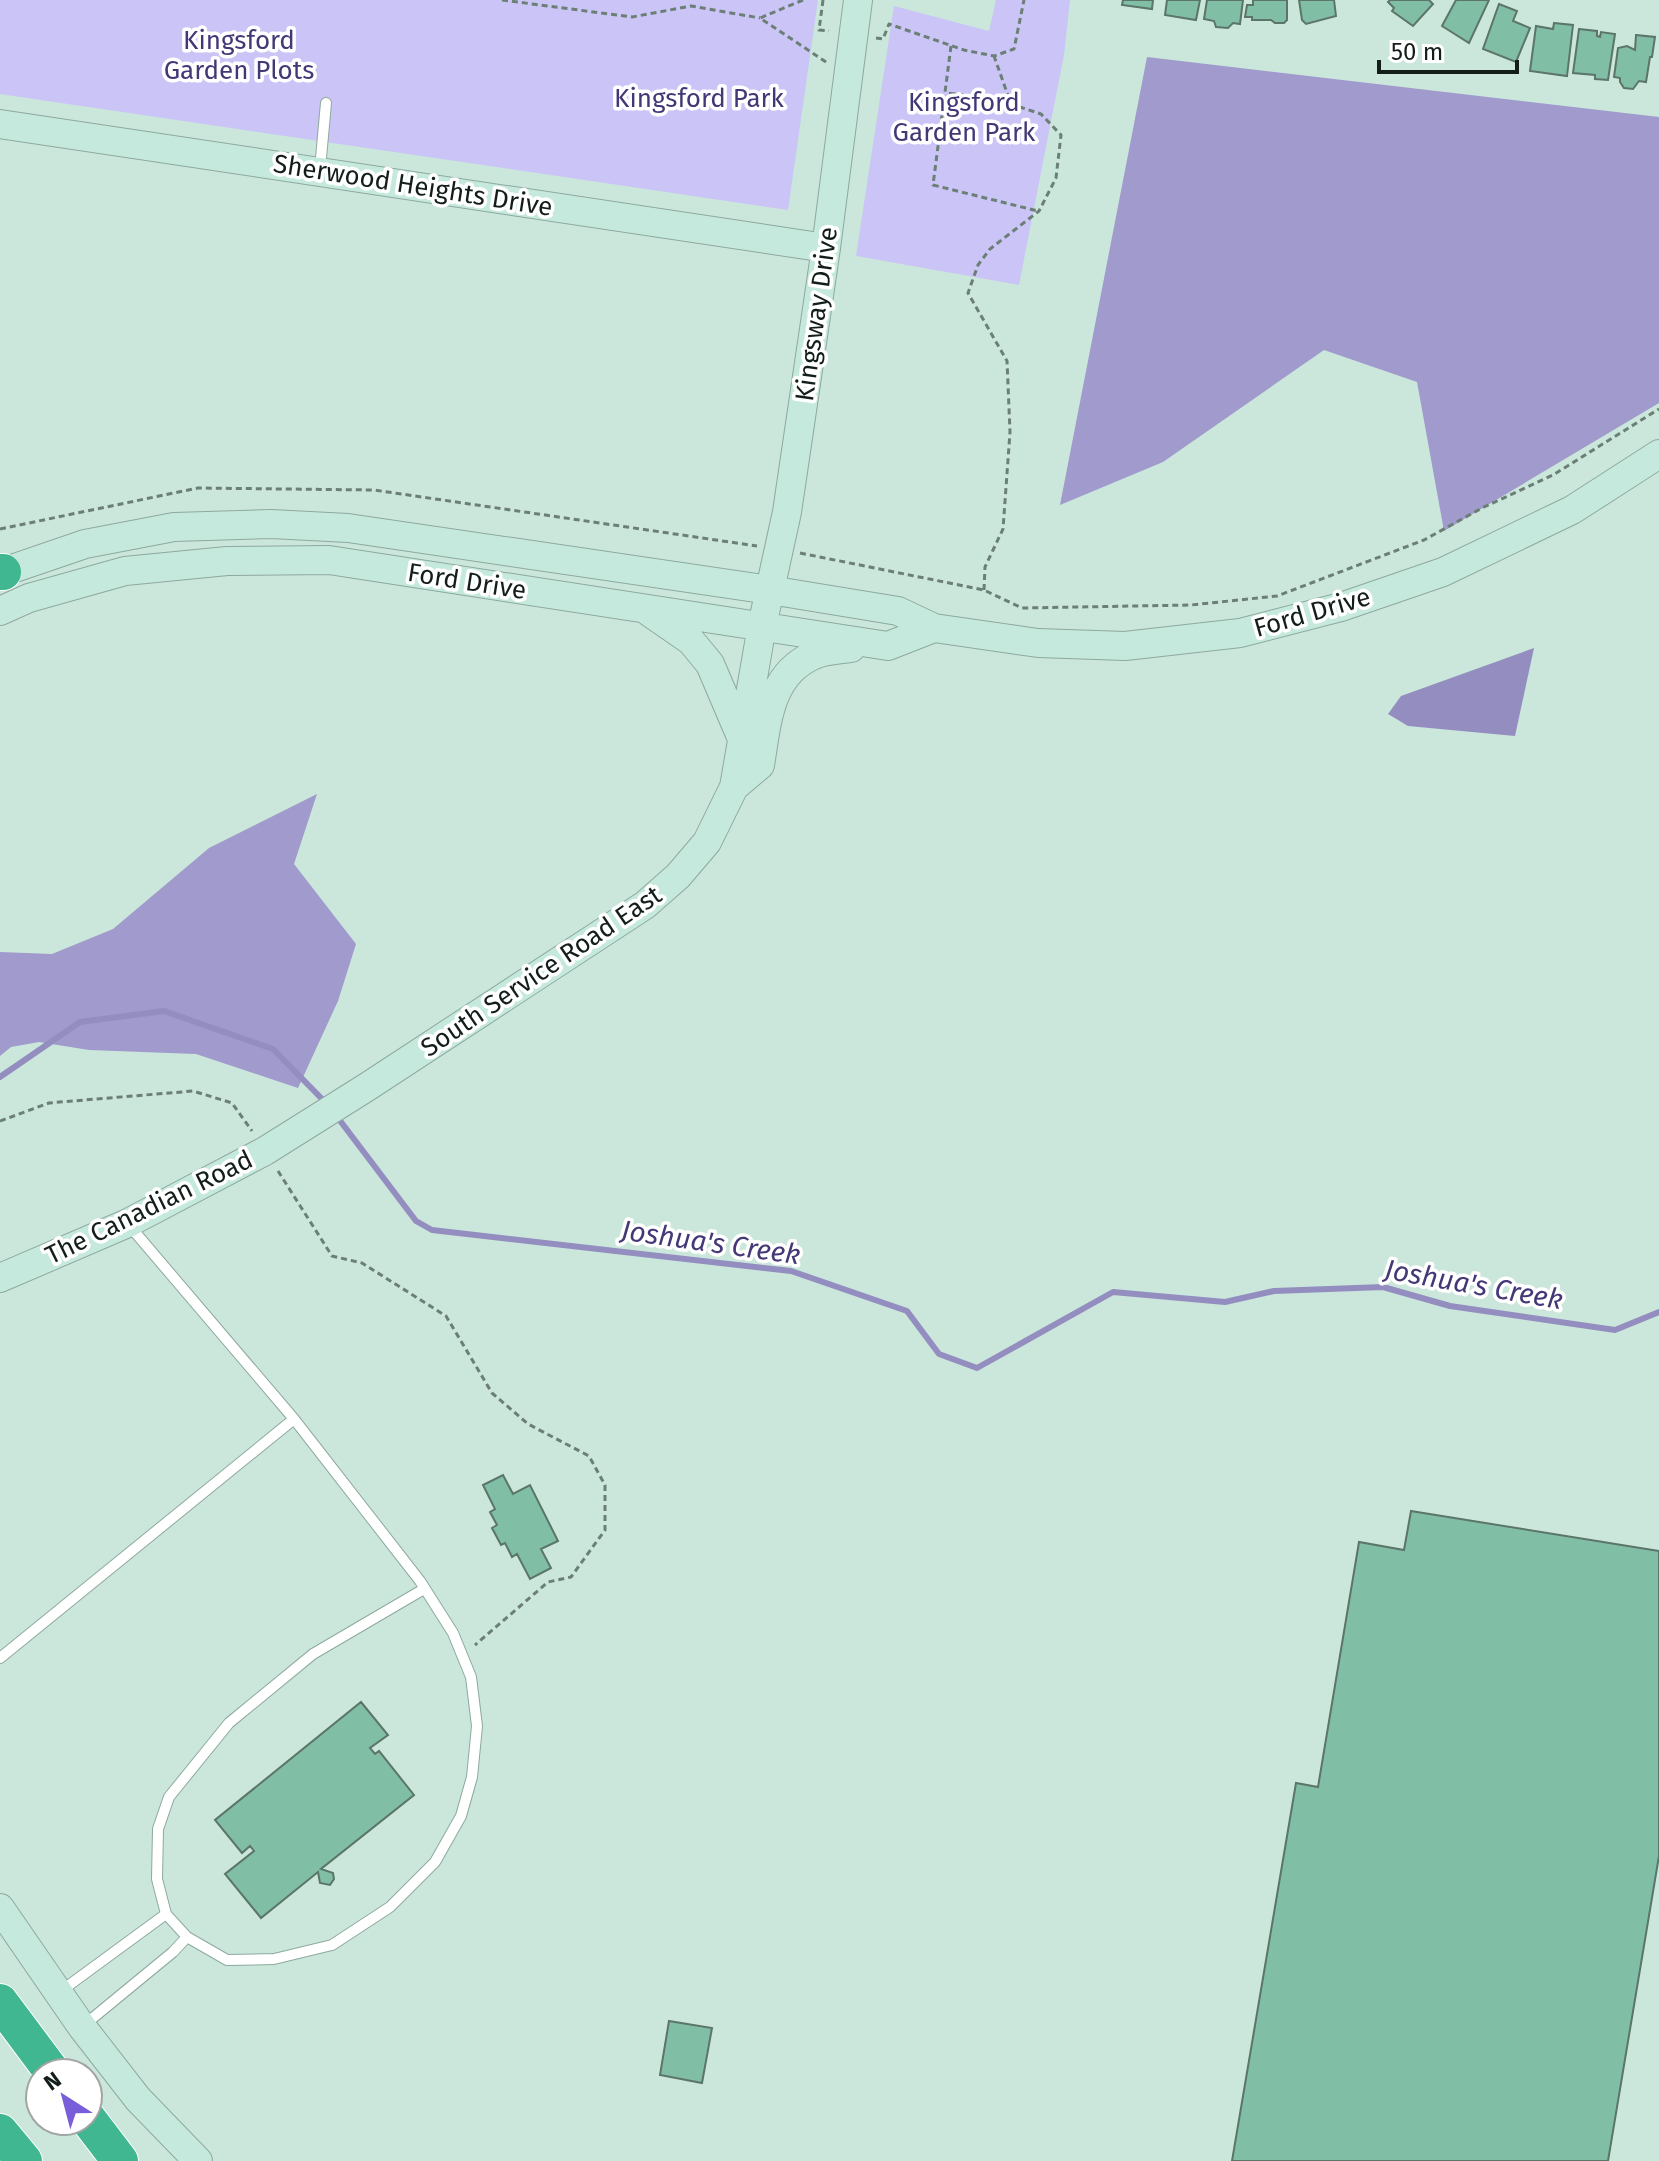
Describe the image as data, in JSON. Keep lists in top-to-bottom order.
{
  "streets": {
    "main road": [
      "Sherwood Heights Drive",
      "Kingsway Drive",
      "Ford Drive",
      "South Service Road East",
      "The Canadian Road"
    ]
  },
  "crossings": [
    ["Sherwood Heights Drive", "Kingsway Drive"],
    ["Kingsway Drive", "Ford Drive"],
    ["Kingsway Drive", "South Service Road East"],
    ["Ford Drive", "South Service Road East"],
    ["South Service Road East", "The Canadian Road"]
  ],
  "water": ["Joshua's Creek"],
  "parks": ["Kingsford Garden Plots", "Kingsford Park", "Kingsford Garden Park"],
  "scale_bar": "50 m",
  "north": "top left"
}
